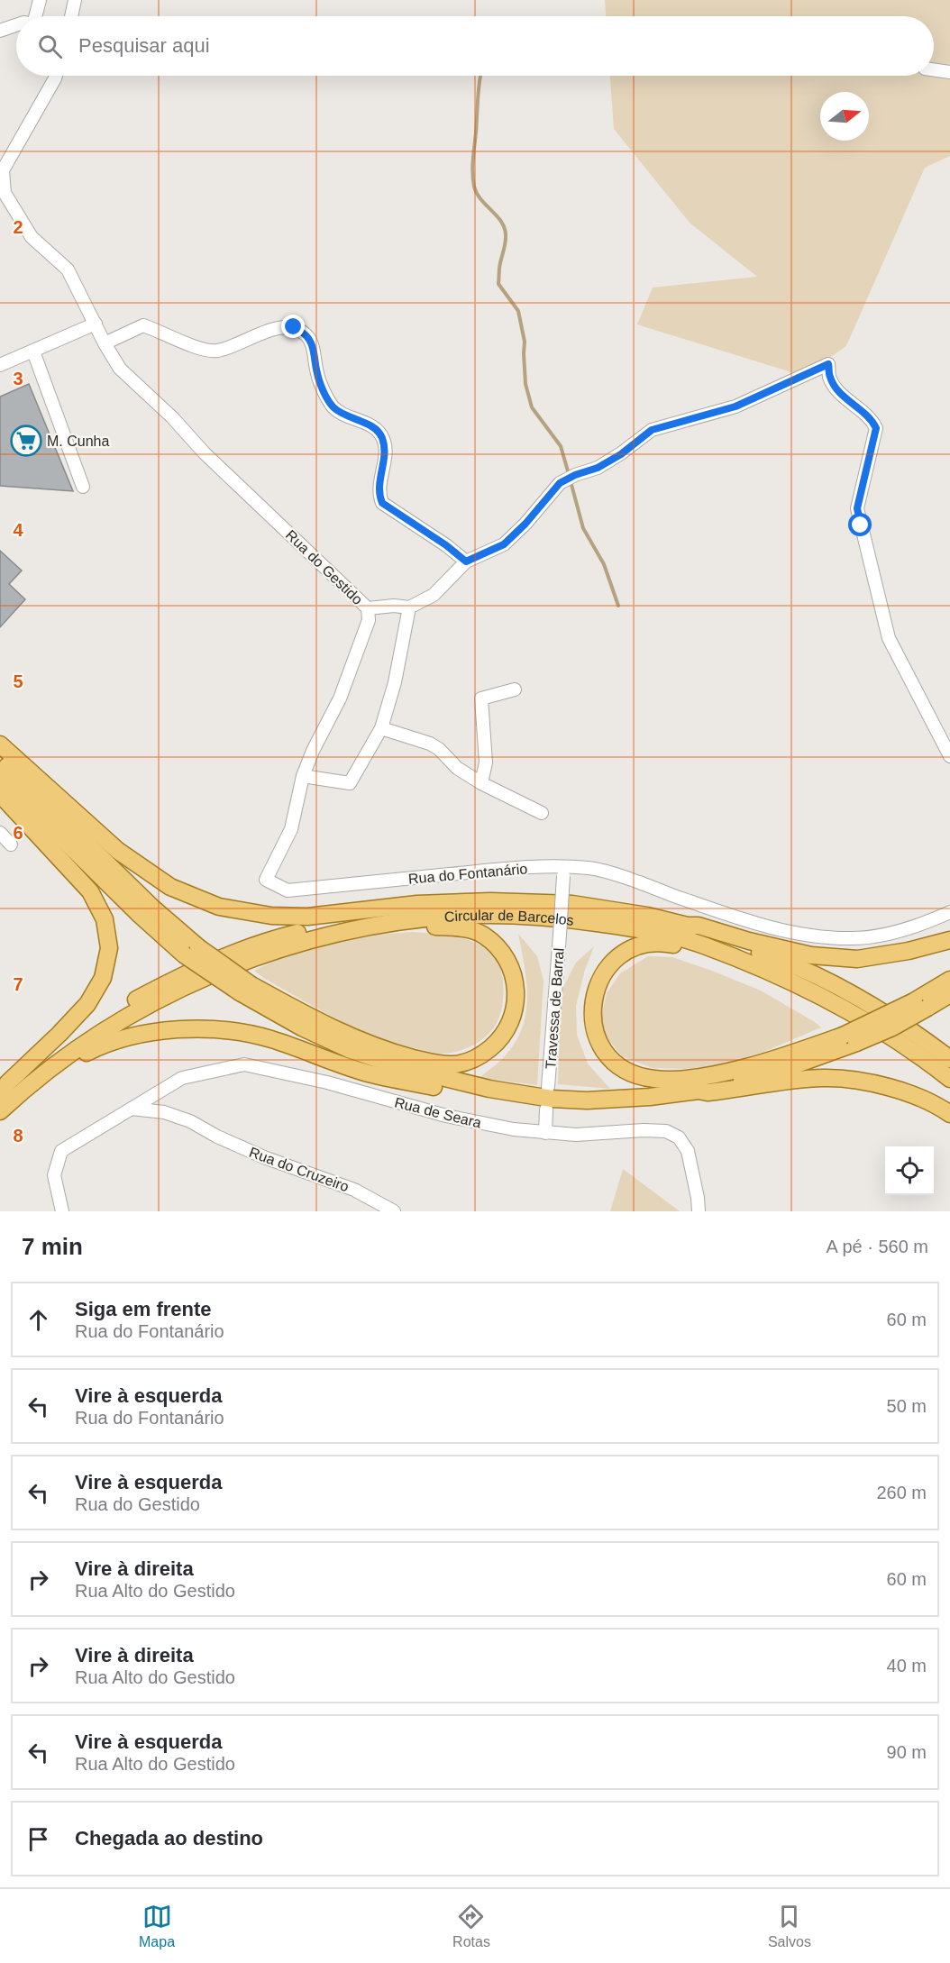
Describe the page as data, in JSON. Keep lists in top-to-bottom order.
{
  "streets": {
    "main road": ["Circular de Barcelos"],
    "street": [
      "Rua do Gestido",
      "Rua do Fontanário",
      "Travessa de Barral",
      "Rua de Seara",
      "Rua do Cruzeiro"
    ]
  },
  "crossings": [
    ["Rua do Gestido", "Rua do Fontanário"],
    ["Rua do Fontanário", "Travessa de Barral"],
    ["Travessa de Barral", "Rua de Seara"],
    ["Rua de Seara", "Rua do Cruzeiro"]
  ],
  "places": {
    "supermarket": ["M. Cunha"]
  },
  "north": "right",
  "page": {
    "search": "Pesquisar aqui",
    "heading": ["7 min", "A pé · 560 m"],
    "list": [
      ["Siga em frente", "Rua do Fontanário", "60 m"],
      ["Vire à esquerda", "Rua do Fontanário", "50 m"],
      ["Vire à esquerda", "Rua do Gestido", "260 m"],
      ["Vire à direita", "Rua Alto do Gestido", "60 m"],
      ["Vire à direita", "Rua Alto do Gestido", "40 m"],
      ["Vire à esquerda", "Rua Alto do Gestido", "90 m"],
      "Chegada ao destino"
    ],
    "nav": ["Mapa", "Rotas", "Salvos"]
  },
  "grid": {
    "rows": [
      "2",
      "3",
      "4",
      "5",
      "6",
      "7",
      "8"
    ]
  }
}
